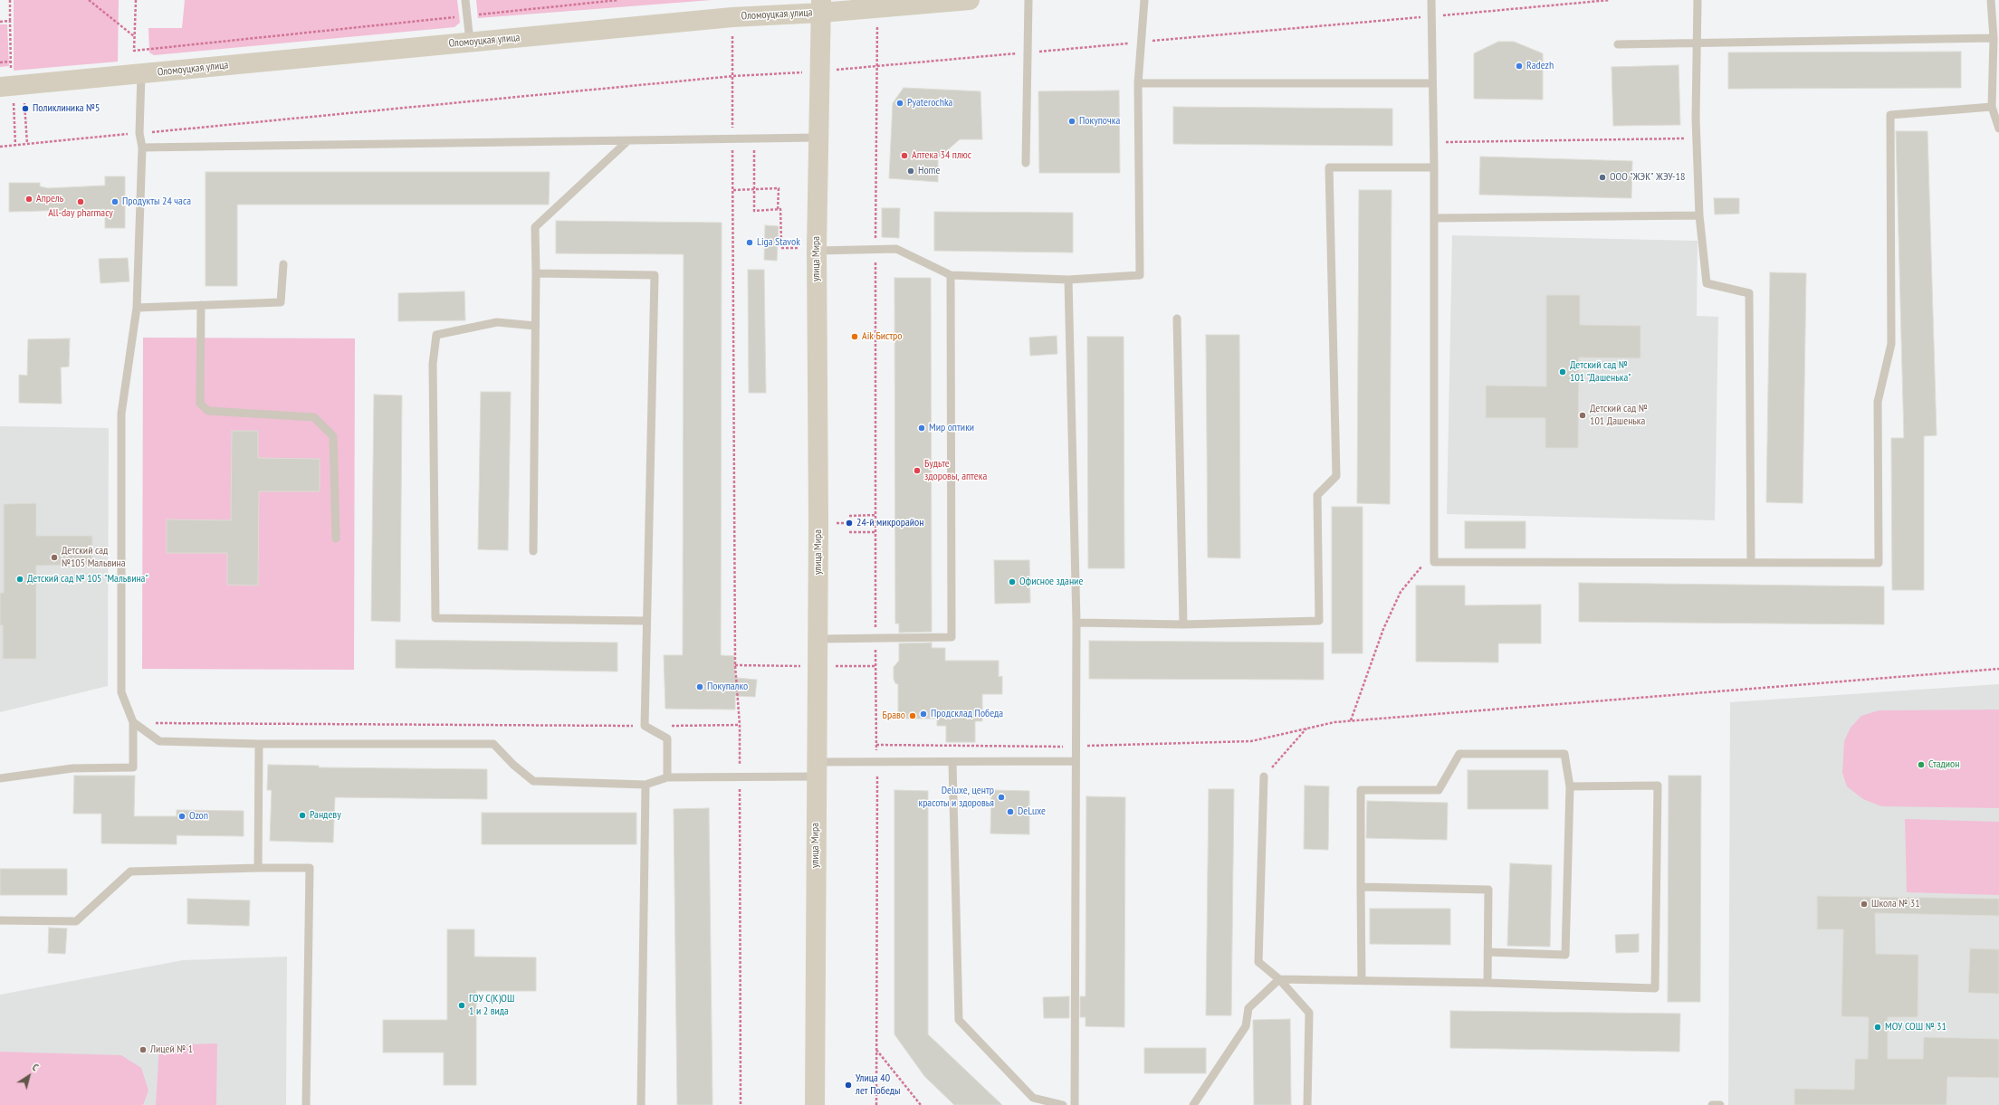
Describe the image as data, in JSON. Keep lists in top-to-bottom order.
{
  "streets": {
    "street": ["Оломоуцкая улица", "улица Мира"]
  },
  "crossings": [
    ["Оломоуцкая улица", "улица Мира"]
  ],
  "places": [
    "Radezh",
    "Pyaterochka",
    "Поликлиника №5",
    "Покупочка",
    "Аптека 34 плюс",
    "Home",
    "ООО \"ЖЭК\" ЖЭУ-18",
    "Апрель",
    "All-day pharmacy",
    "Продукты 24 часа",
    "Liga Stavok",
    "Aik Бистро",
    "Детский сад № 101 \"Дашенька\"",
    "Детский сад № 101 Дашенька",
    "Мир оптики",
    "Будьте здоровы, аптека",
    "24-й микрорайон",
    "Детский сад №105 Мальвина",
    "Детский сад № 105 \"Мальвина\"",
    "Офисное здание",
    "Покупалко",
    "Продсклад Победа",
    "Браво",
    "Стадион",
    "Deluxe, центр красоты и здоровья",
    "DeLuxe",
    "Рандеву",
    "Ozon",
    "Школа № 31",
    "ГОУ С(К)ОШ 1 и 2 вида",
    "МОУ СОШ № 31",
    "Лицей № 1",
    "Улица 40 лет Победы"
  ],
  "north": "top right"
}
